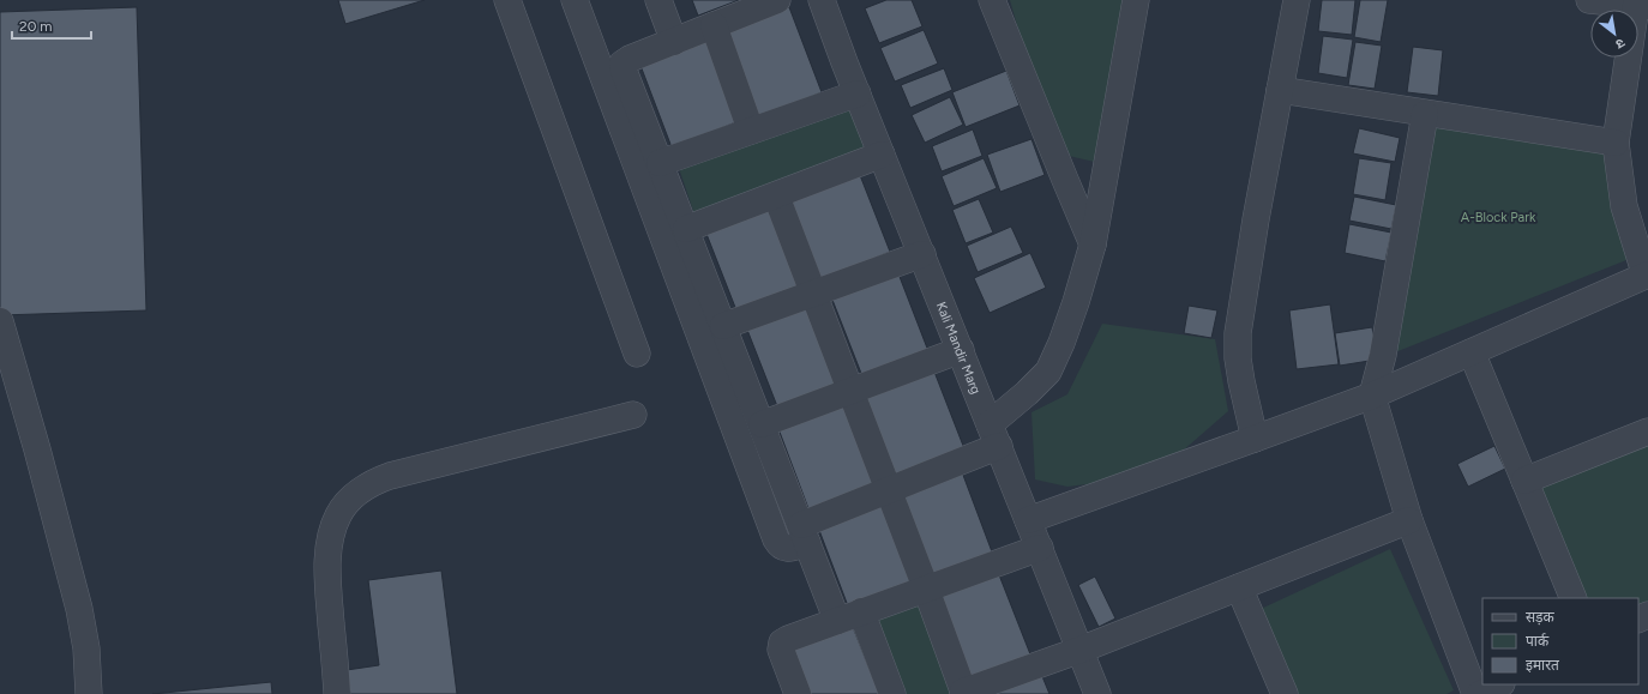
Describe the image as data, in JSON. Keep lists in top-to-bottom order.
{
  "streets": {
    "street": ["Kali Mandir Marg"]
  },
  "parks": ["A-Block Park"],
  "legend": ["सड़क", "पार्क", "इमारत"],
  "scale_bar": "20 m",
  "north": "bottom right"
}
